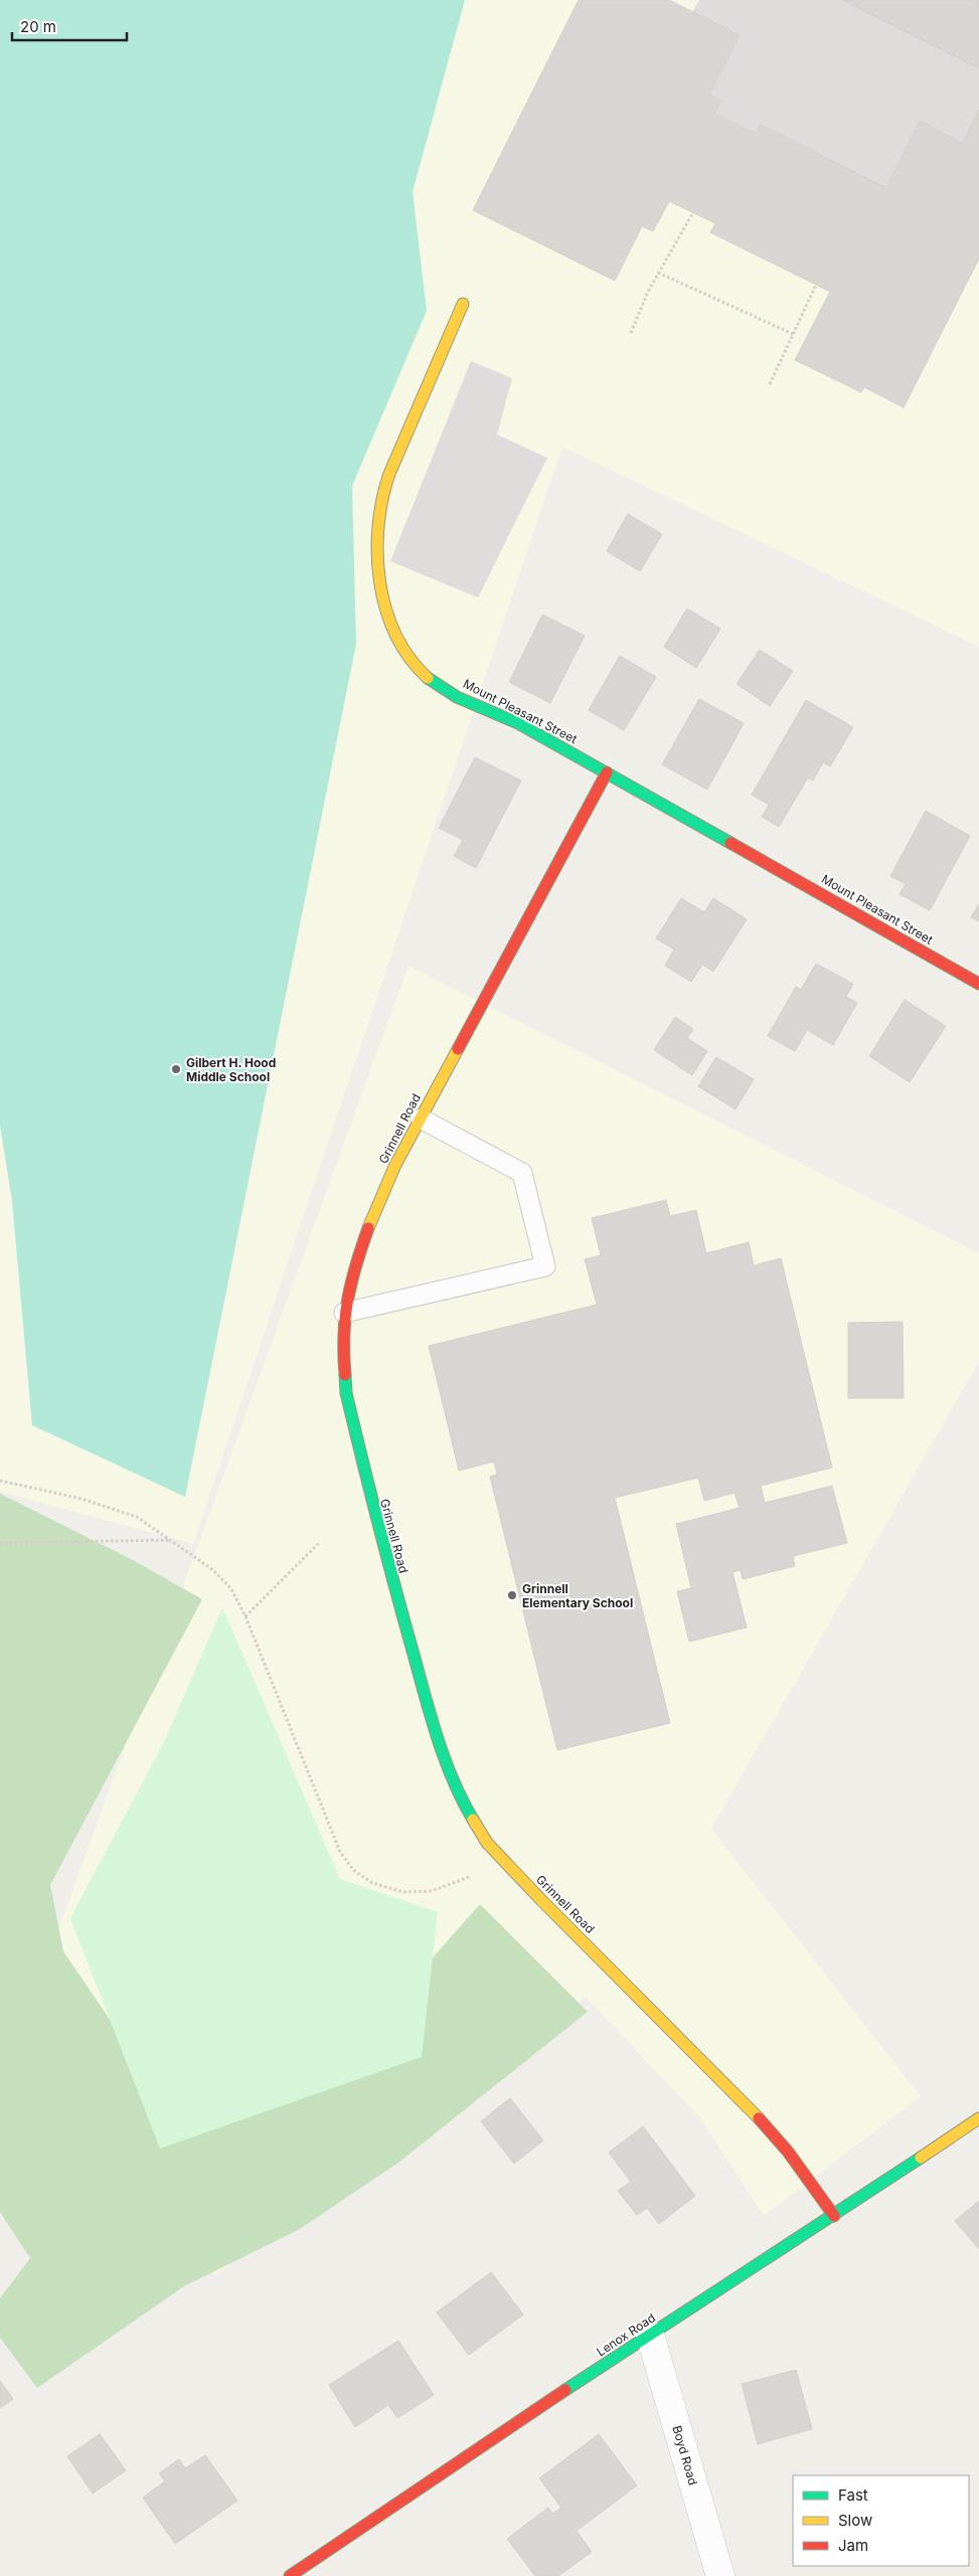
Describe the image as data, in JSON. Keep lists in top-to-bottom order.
{
  "streets": {
    "street": [
      "Mount Pleasant Street",
      "Grinnell Road",
      "Lenox Road",
      "Boyd Road"
    ]
  },
  "crossings": [
    ["Mount Pleasant Street", "Grinnell Road"],
    ["Grinnell Road", "Lenox Road"],
    ["Lenox Road", "Boyd Road"]
  ],
  "places": ["Gilbert H. Hood Middle School", "Grinnell Elementary School"],
  "legend": ["Fast", "Slow", "Jam"],
  "scale_bar": "20 m"
}
